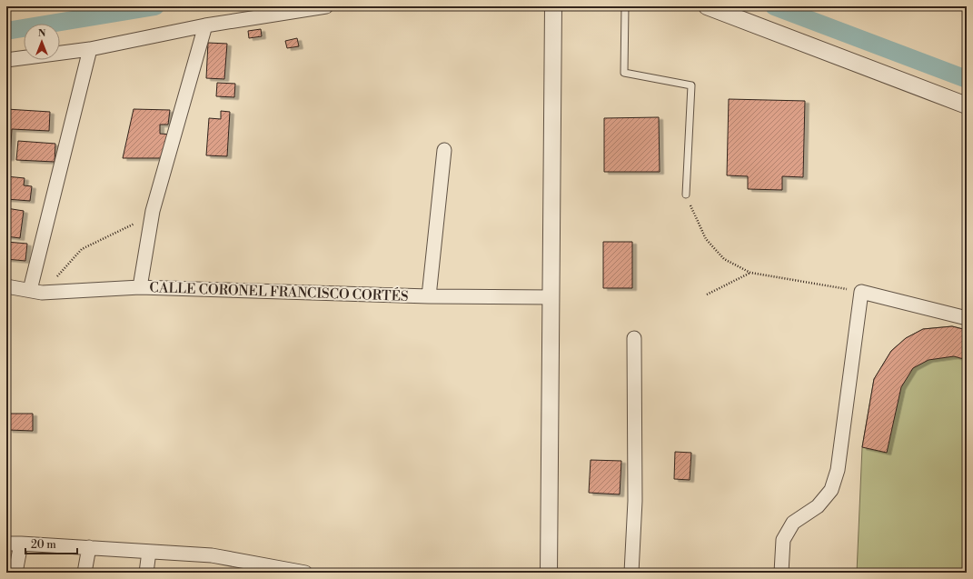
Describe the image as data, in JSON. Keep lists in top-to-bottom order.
{
  "streets": {
    "street": ["CALLE CORONEL FRANCISCO CORTÉS"]
  },
  "scale_bar": "20 m",
  "north": "top"
}
